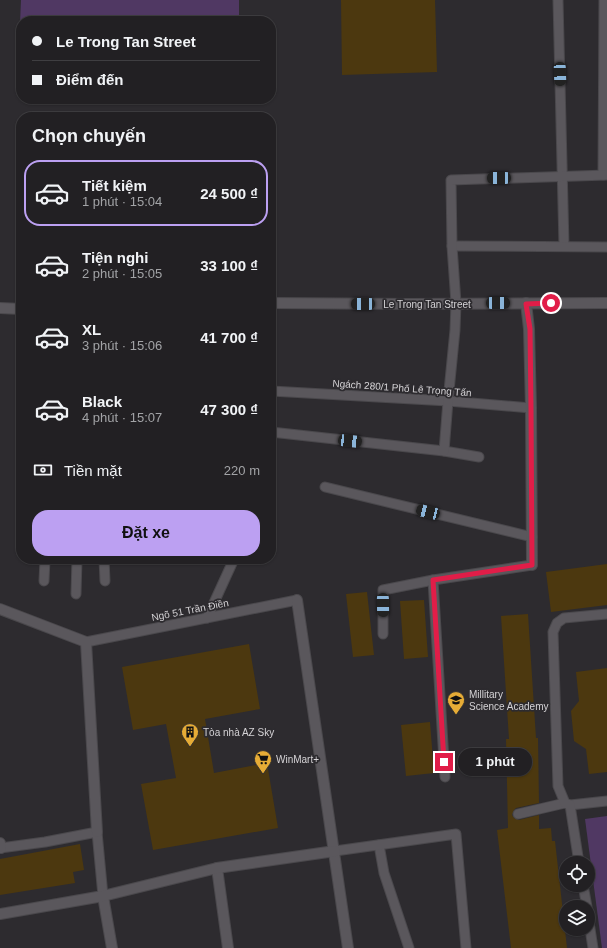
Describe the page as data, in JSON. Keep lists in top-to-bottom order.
{
  "streets": {
    "street": ["Le Trong Tan Street"],
    "lane": ["Ngách 280/1 Phố Lê Trọng Tấn", "Ngõ 51 Trần Điền"]
  },
  "places": {
    "school or university": ["Millitary Science Academy"],
    "building": ["Tòa nhà AZ Sky"],
    "supermarket": ["WinMart+"]
  },
  "page": {
    "banner": ["Le Trong Tan Street", "Điểm đến"],
    "heading": "Chọn chuyến",
    "list": [
      {
        "name": "Tiết kiệm",
        "note": "1 phút · 15:04",
        "value": "24 500 ₫"
      },
      {
        "name": "Tiện nghi",
        "note": "2 phút · 15:05",
        "value": "33 100 ₫"
      },
      {
        "name": "XL",
        "note": "3 phút · 15:06",
        "value": "41 700 ₫"
      },
      {
        "name": "Black",
        "note": "4 phút · 15:07",
        "value": "47 300 ₫"
      }
    ],
    "pay": ["Tiền mặt", "220 m"],
    "buttons": "Đặt xe",
    "bubble": "1 phút"
  }
}
